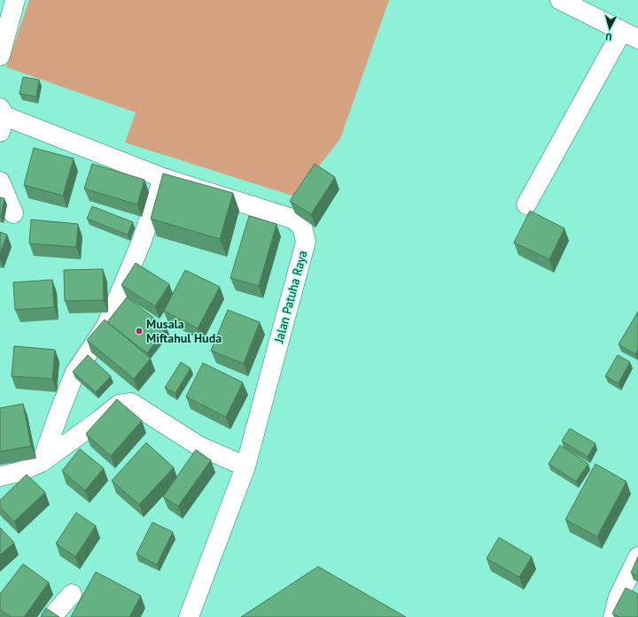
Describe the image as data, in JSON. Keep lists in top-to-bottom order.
{
  "streets": {
    "street": ["Jalan Patuha Raya"]
  },
  "places": ["Musala Miftahul Huda"],
  "north": "bottom"
}
